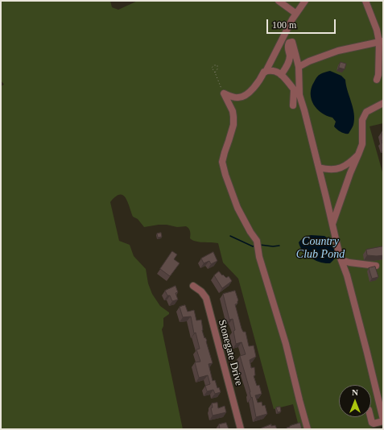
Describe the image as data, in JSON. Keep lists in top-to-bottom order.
{
  "streets": {
    "street": ["Stonegate Drive"]
  },
  "water": ["Country Club Pond"],
  "scale_bar": "100 m",
  "north": "top"
}
